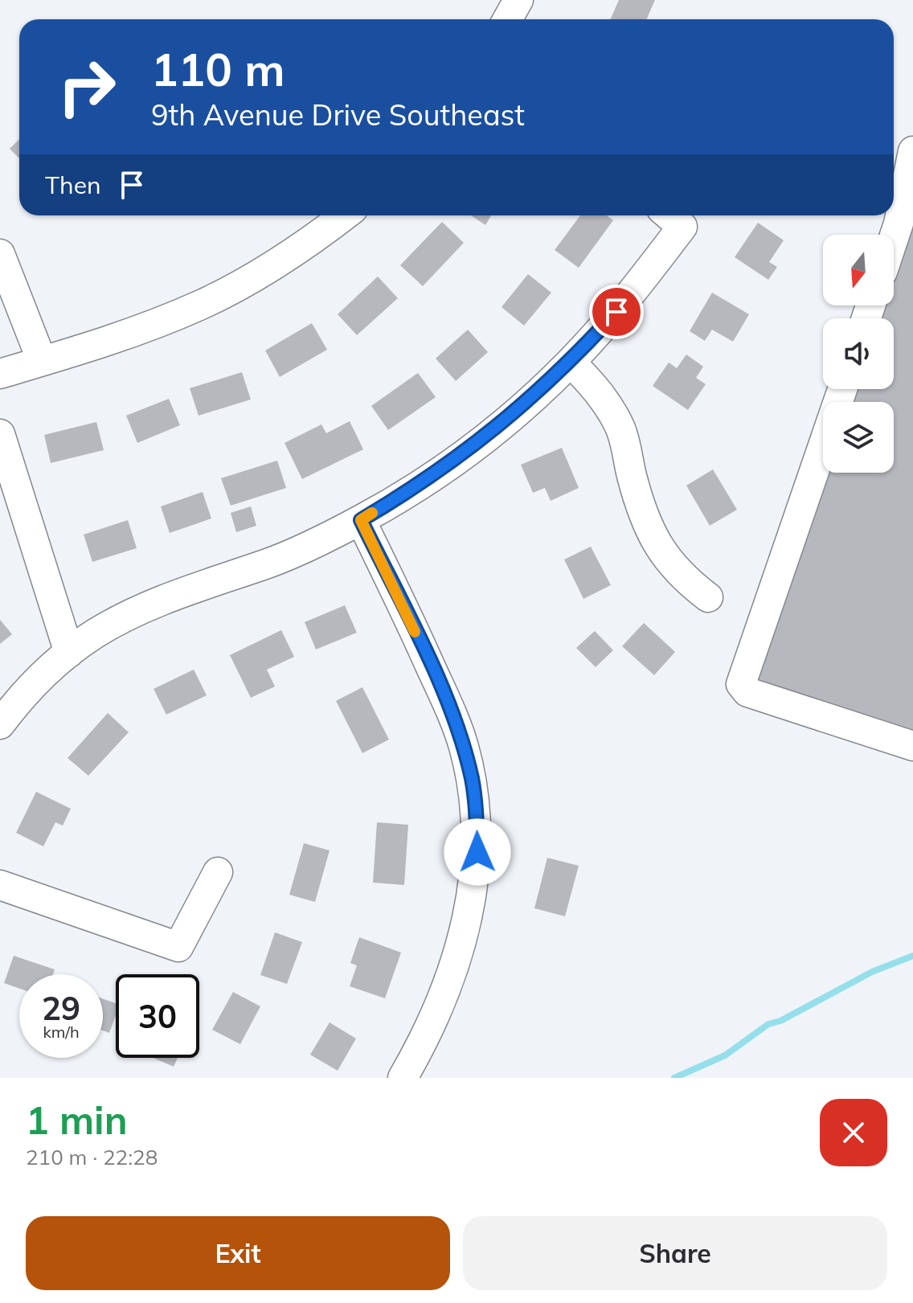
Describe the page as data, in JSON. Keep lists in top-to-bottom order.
{
  "north": "bottom",
  "page": {
    "turn": ["110 m", "9th Avenue Drive Southeast"],
    "then": "Then",
    "speed": "29 km/h",
    "limit": "30",
    "heading": ["1 min", "210 m · 22:28"],
    "buttons": ["Exit", "Share"]
  }
}
